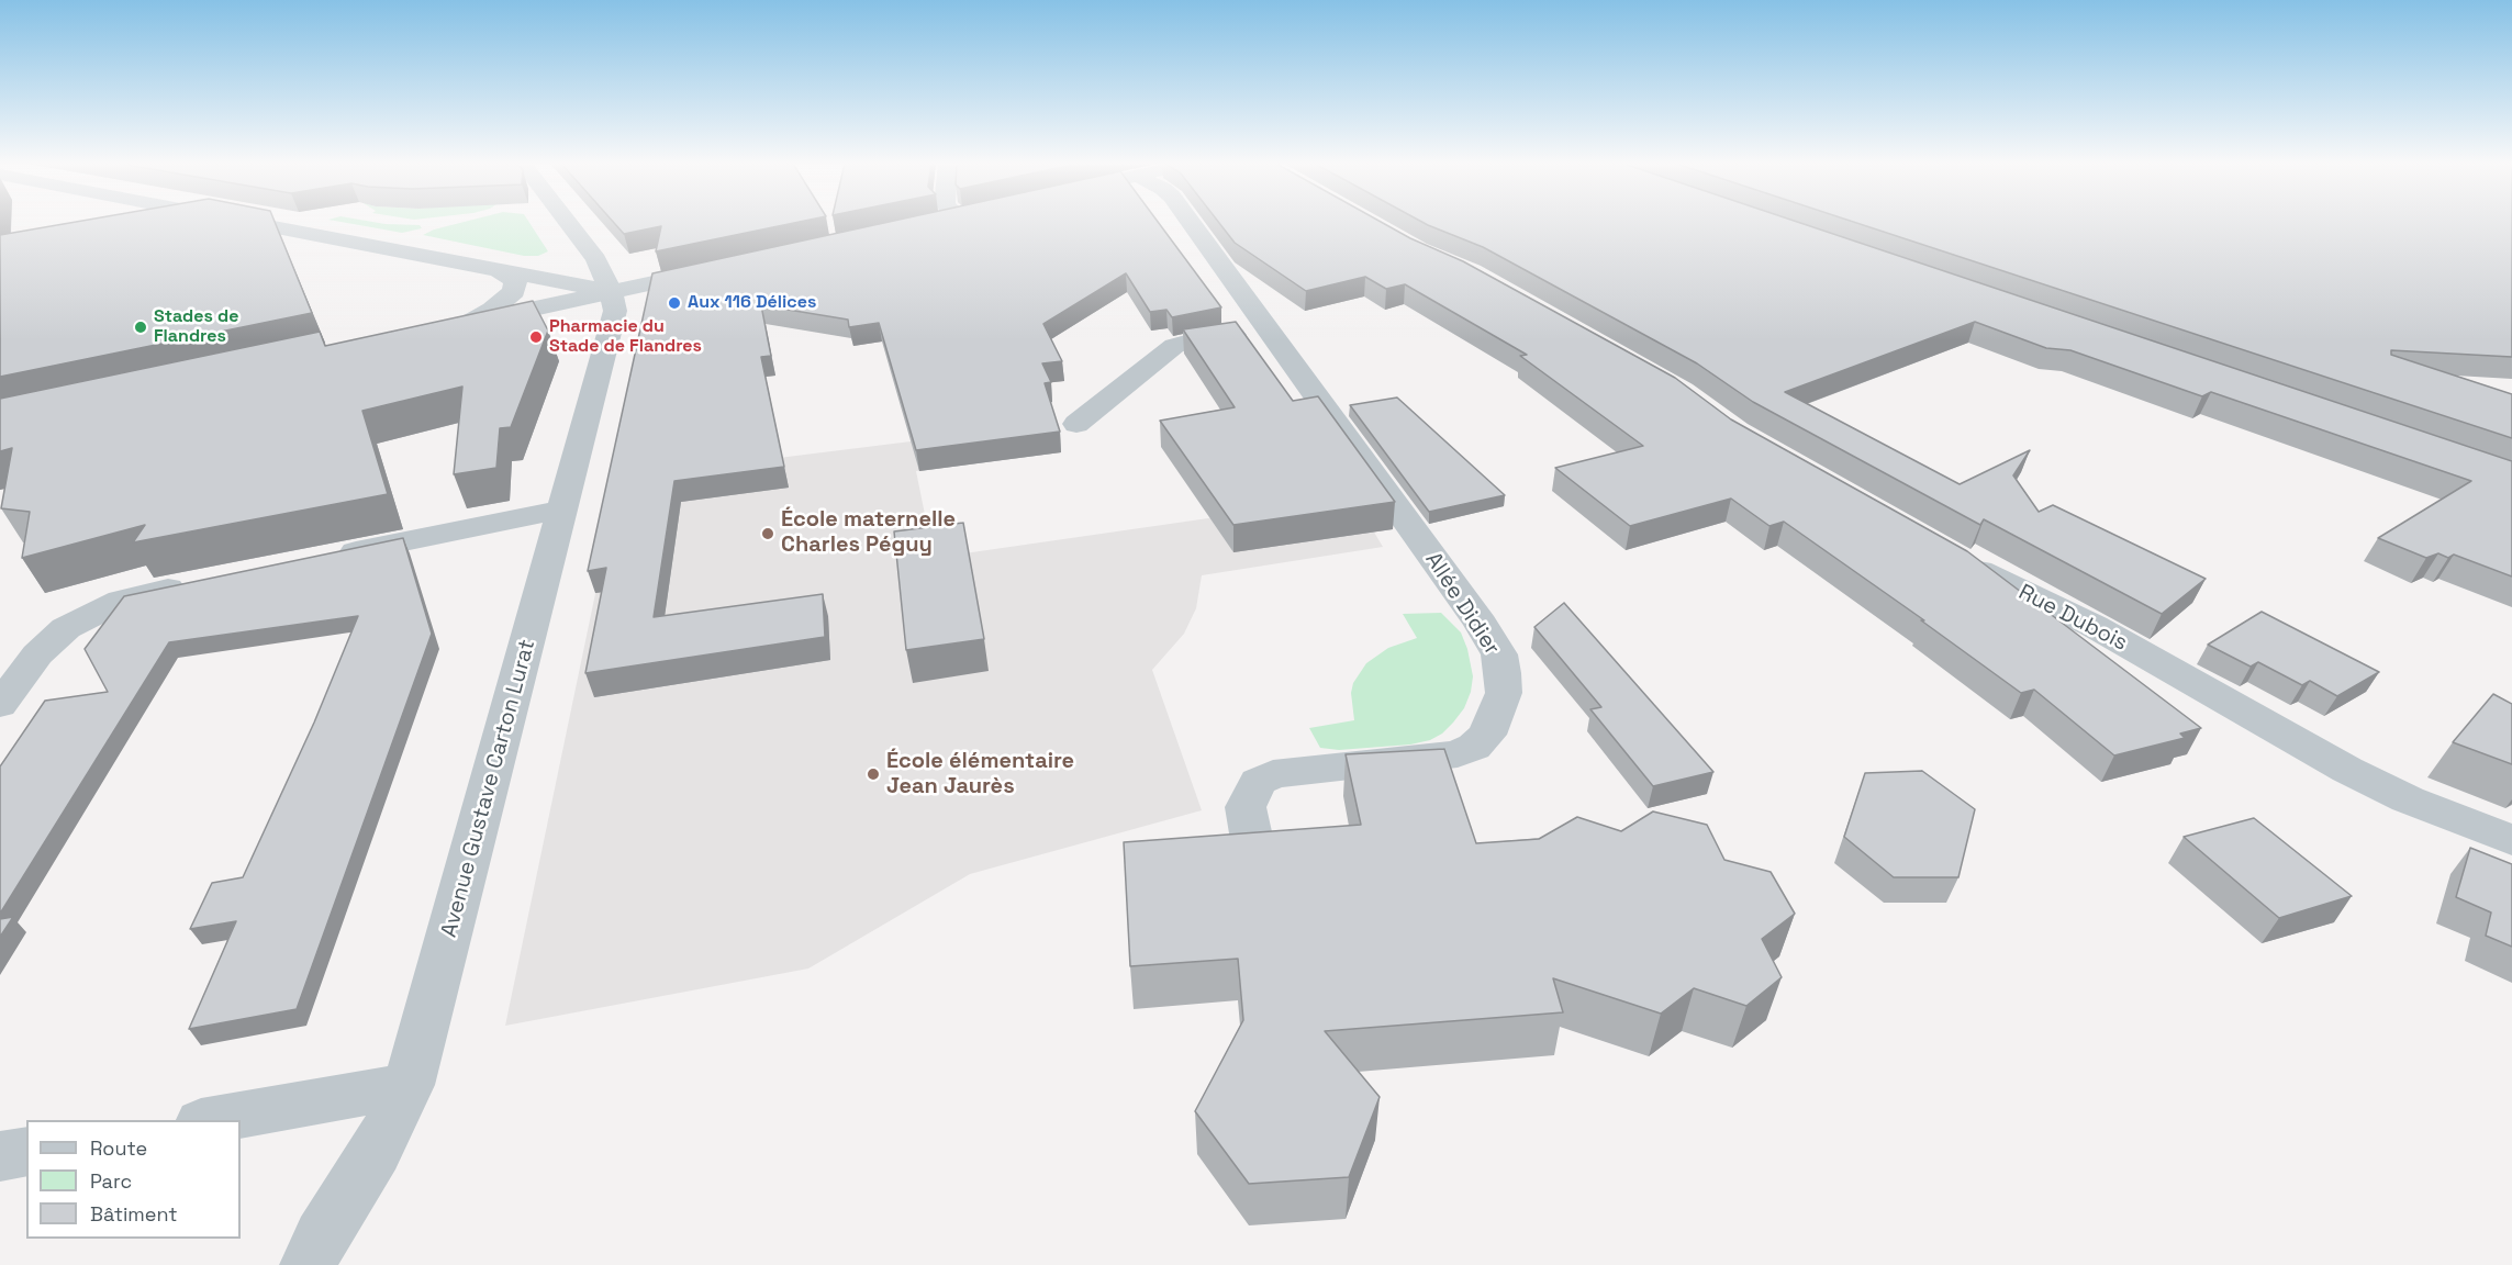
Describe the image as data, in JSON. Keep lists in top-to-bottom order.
{
  "streets": {
    "street": ["Allée Didier", "Rue Dubois", "Avenue Gustave Carton Lurat"]
  },
  "places": [
    "Aux 116 Délices",
    "Stades de Flandres",
    "Pharmacie du Stade de Flandres",
    "École maternelle Charles Péguy",
    "École élémentaire Jean Jaurès"
  ],
  "legend": ["Route", "Parc", "Bâtiment"]
}
